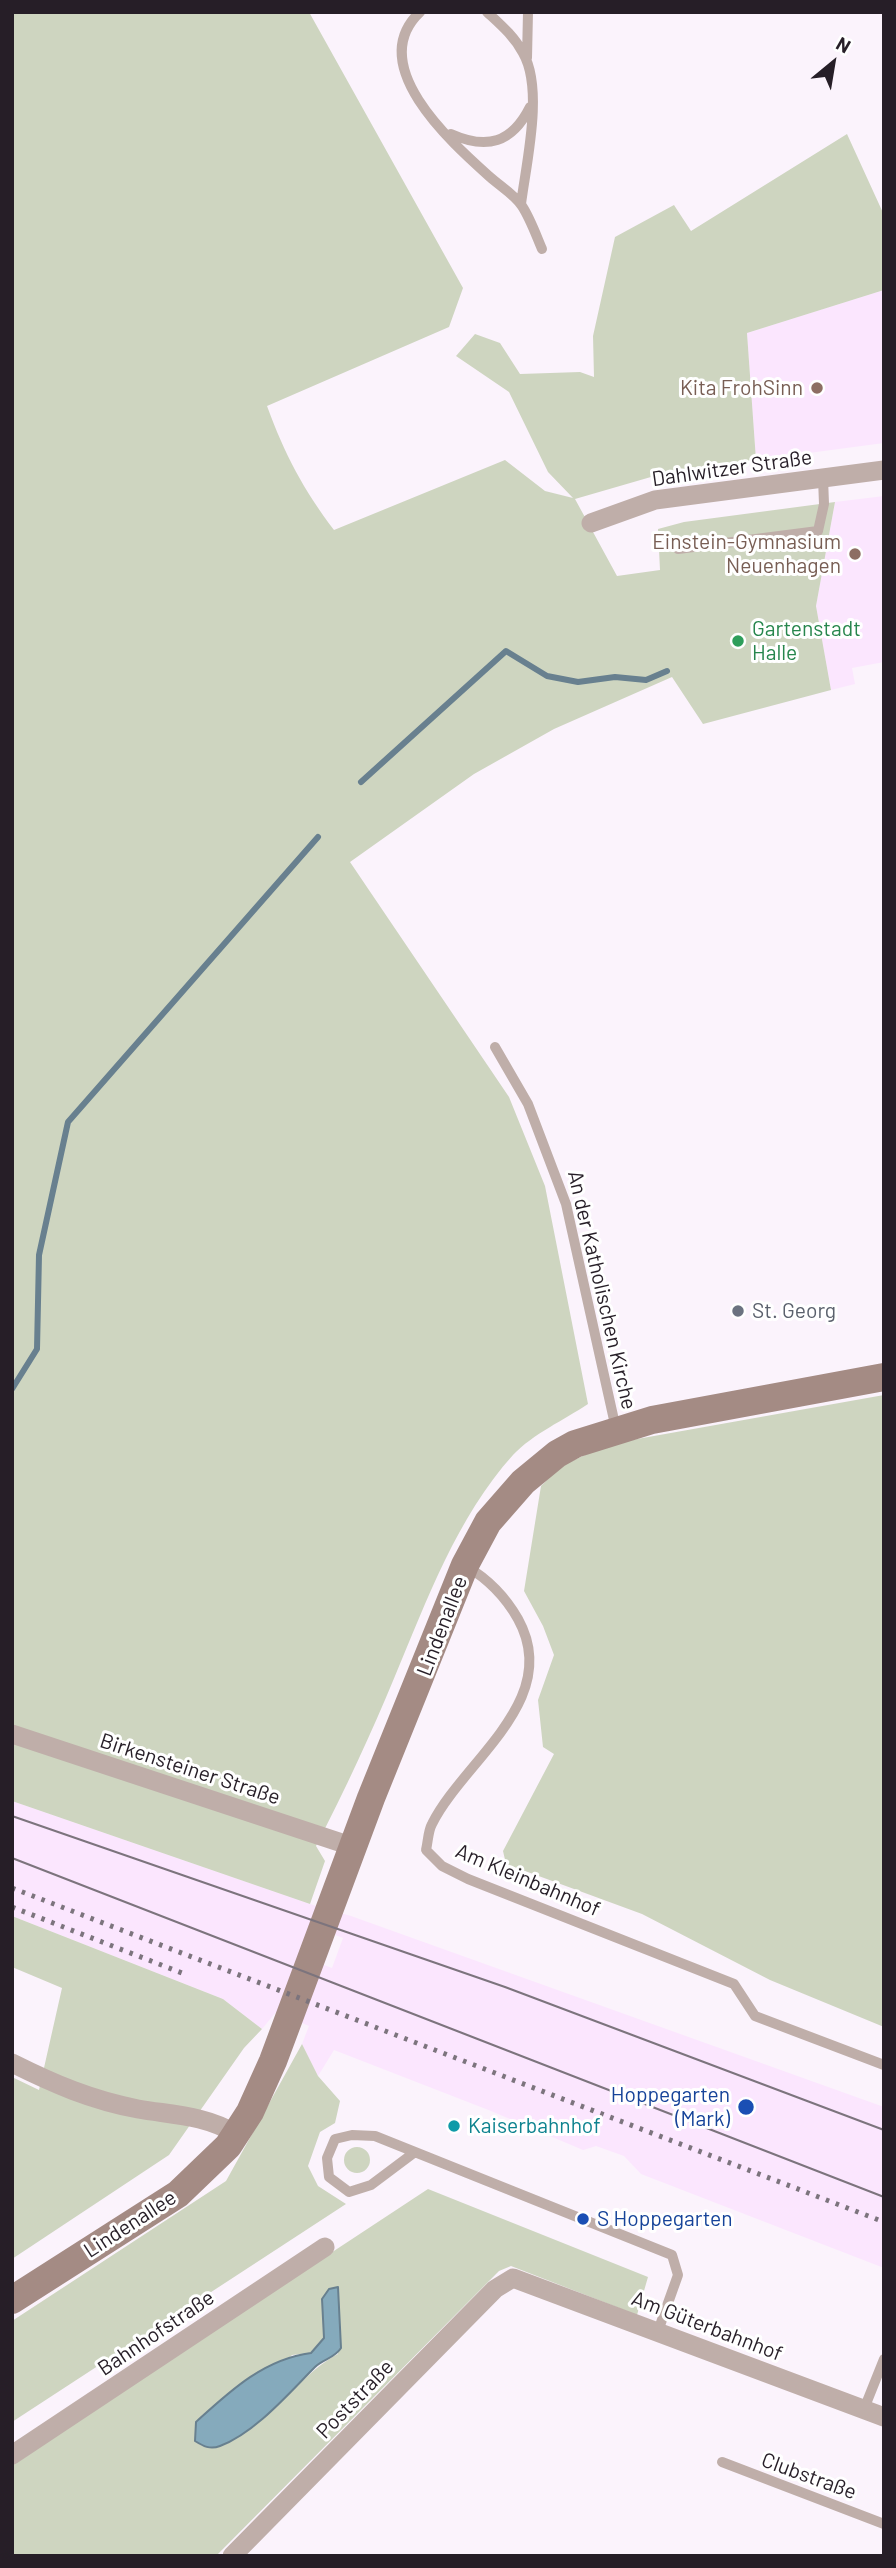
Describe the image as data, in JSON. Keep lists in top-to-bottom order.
{
  "streets": {
    "street": [
      "Dahlwitzer Straße",
      "Lindenallee",
      "Birkensteiner Straße",
      "Am Güterbahnhof",
      "Bahnhofstraße",
      "Poststraße"
    ],
    "lane": ["An der Katholischen Kirche", "Am Kleinbahnhof", "Clubstraße"]
  },
  "crossings": [
    ["An der Katholischen Kirche", "Lindenallee"],
    ["Lindenallee", "Birkensteiner Straße"],
    ["Lindenallee", "Am Kleinbahnhof"],
    ["Am Güterbahnhof", "Poststraße"]
  ],
  "places": [
    "Kita FrohSinn",
    "Einstein-Gymnasium Neuenhagen",
    "Gartenstadt Halle",
    "St. Georg",
    "Hoppegarten (Mark)",
    "Kaiserbahnhof",
    "S Hoppegarten"
  ],
  "north": "top right"
}
